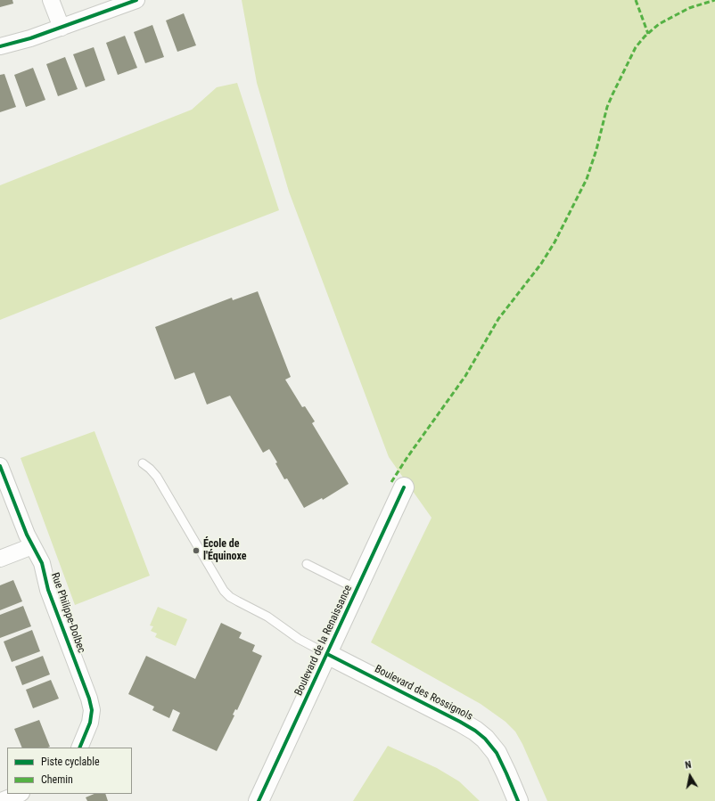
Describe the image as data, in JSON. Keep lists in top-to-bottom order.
{
  "streets": {
    "street": ["Rue Philippe-Dolbec", "Boulevard de la Renaissance", "Boulevard des Rossignols"]
  },
  "crossings": [
    ["Boulevard de la Renaissance", "Boulevard des Rossignols"]
  ],
  "places": ["École de l'Équinoxe"],
  "legend": ["Piste cyclable", "Chemin"],
  "north": "top"
}
